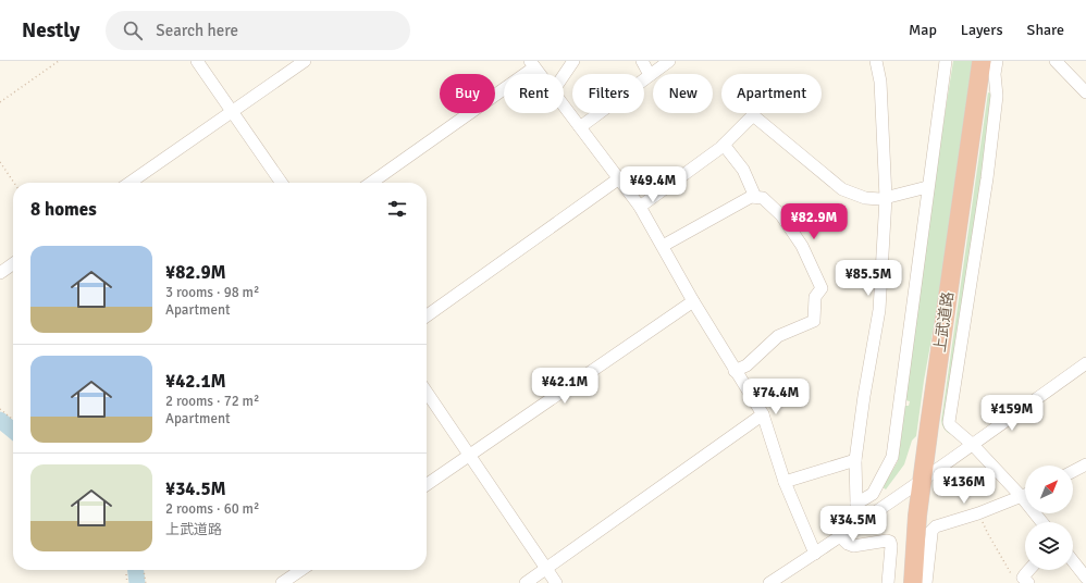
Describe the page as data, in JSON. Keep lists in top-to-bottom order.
{
  "streets": {
    "highway": ["上武道路"]
  },
  "north": "top right",
  "page": {
    "header": "Nestly",
    "search": "Search here",
    "nav": ["Map", "Layers", "Share"],
    "chip": [
      "Buy",
      "Rent",
      "Filters",
      "New",
      "Apartment"
    ],
    "price": [
      "¥49.4M",
      "¥82.9M",
      "¥85.5M",
      "¥42.1M",
      "¥74.4M",
      "¥159M",
      "¥136M",
      "¥34.5M"
    ],
    "heading": "8 homes",
    "list": [
      {
        "name": "¥82.9M",
        "note": "3 rooms · 98 m² · Apartment"
      },
      {
        "name": "¥42.1M",
        "note": "2 rooms · 72 m² · Apartment"
      },
      {
        "name": "¥34.5M",
        "note": "2 rooms · 60 m² · 上武道路"
      }
    ]
  }
}
